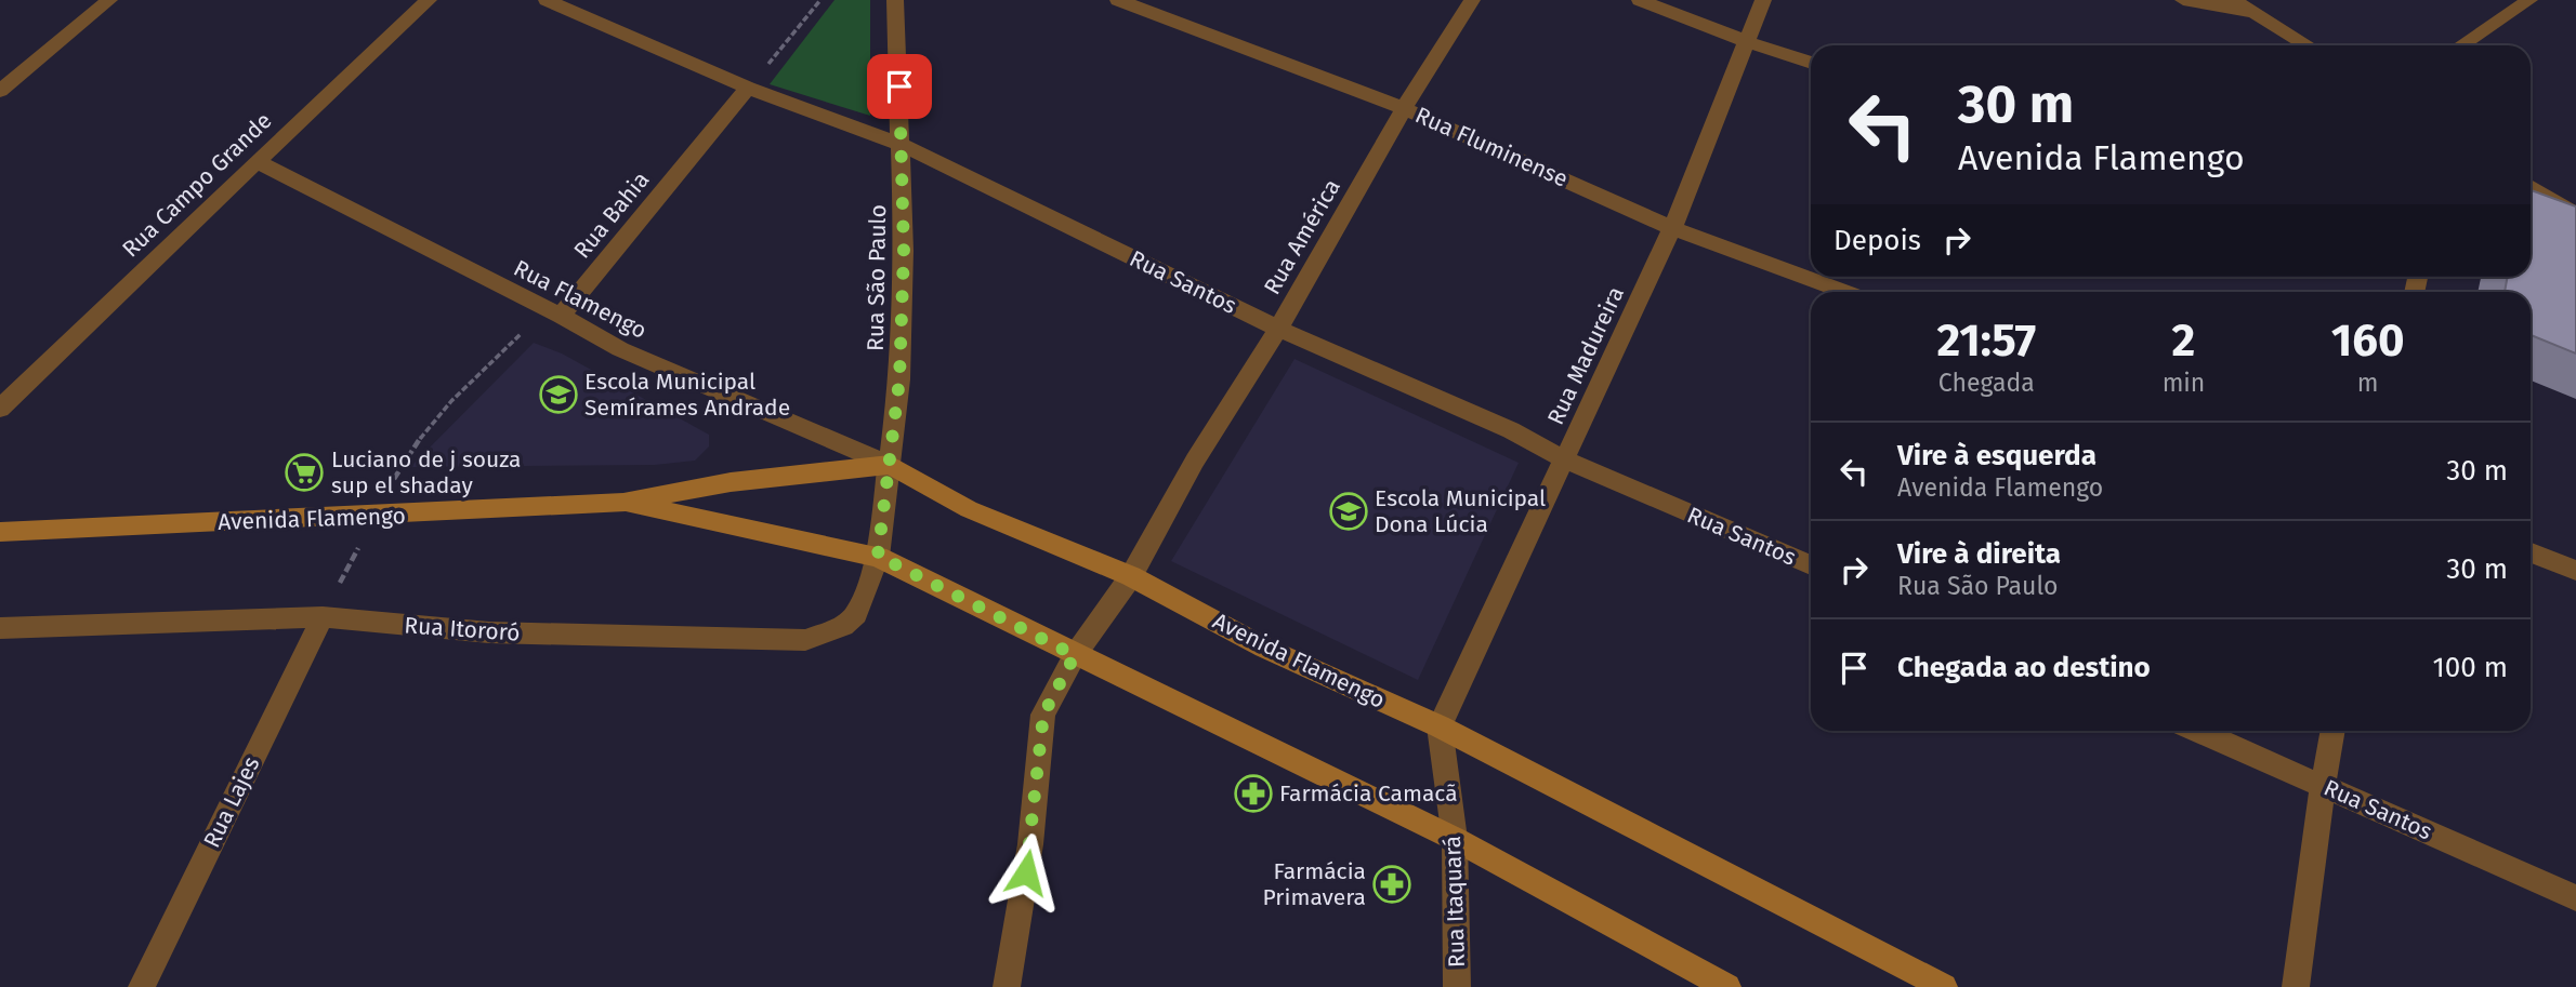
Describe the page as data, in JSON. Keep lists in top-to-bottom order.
{
  "streets": {
    "street": [
      "Rua Fluminense",
      "Rua Campo Grande",
      "Rua Bahia",
      "Rua América",
      "Rua São Paulo",
      "Rua Santos",
      "Rua Flamengo",
      "Rua Madureira",
      "Avenida Flamengo",
      "Rua Itororó",
      "Rua Lajes",
      "Rua Itaquará"
    ]
  },
  "crossings": [
    ["Rua Fluminense", "Rua América"],
    ["Rua Fluminense", "Rua Madureira"],
    ["Rua Campo Grande", "Rua Flamengo"],
    ["Rua Bahia", "Rua Santos"],
    ["Rua Bahia", "Rua Flamengo"],
    ["Rua América", "Rua Santos"],
    ["Rua América", "Avenida Flamengo"],
    ["Rua São Paulo", "Rua Santos"],
    ["Rua São Paulo", "Rua Flamengo"],
    ["Rua São Paulo", "Avenida Flamengo"],
    ["Rua São Paulo", "Rua Itororó"],
    ["Rua Santos", "Rua Madureira"],
    ["Rua Flamengo", "Avenida Flamengo"],
    ["Rua Madureira", "Avenida Flamengo"],
    ["Rua Madureira", "Rua Itaquará"],
    ["Avenida Flamengo", "Rua Itororó"],
    ["Avenida Flamengo", "Rua Itaquará"],
    ["Rua Itororó", "Rua Lajes"]
  ],
  "places": {
    "school or university": ["Escola Municipal Semírames Andrade", "Escola Municipal Dona Lúcia"],
    "supermarket": ["Luciano de j souza sup el shaday"],
    "pharmacy": ["Farmácia Camacã", "Farmácia Primavera"]
  },
  "page": {
    "turn": ["30 m", "Avenida Flamengo"],
    "then": "Depois",
    "eta": [
      "21:57",
      "Chegada",
      "2",
      "min",
      "160",
      "m"
    ],
    "list": [
      {
        "name": "Vire à esquerda",
        "note": "Avenida Flamengo",
        "value": "30 m"
      },
      {
        "name": "Vire à direita",
        "note": "Rua São Paulo",
        "value": "30 m"
      },
      {
        "name": "Chegada ao destino",
        "value": "100 m"
      }
    ]
  }
}
